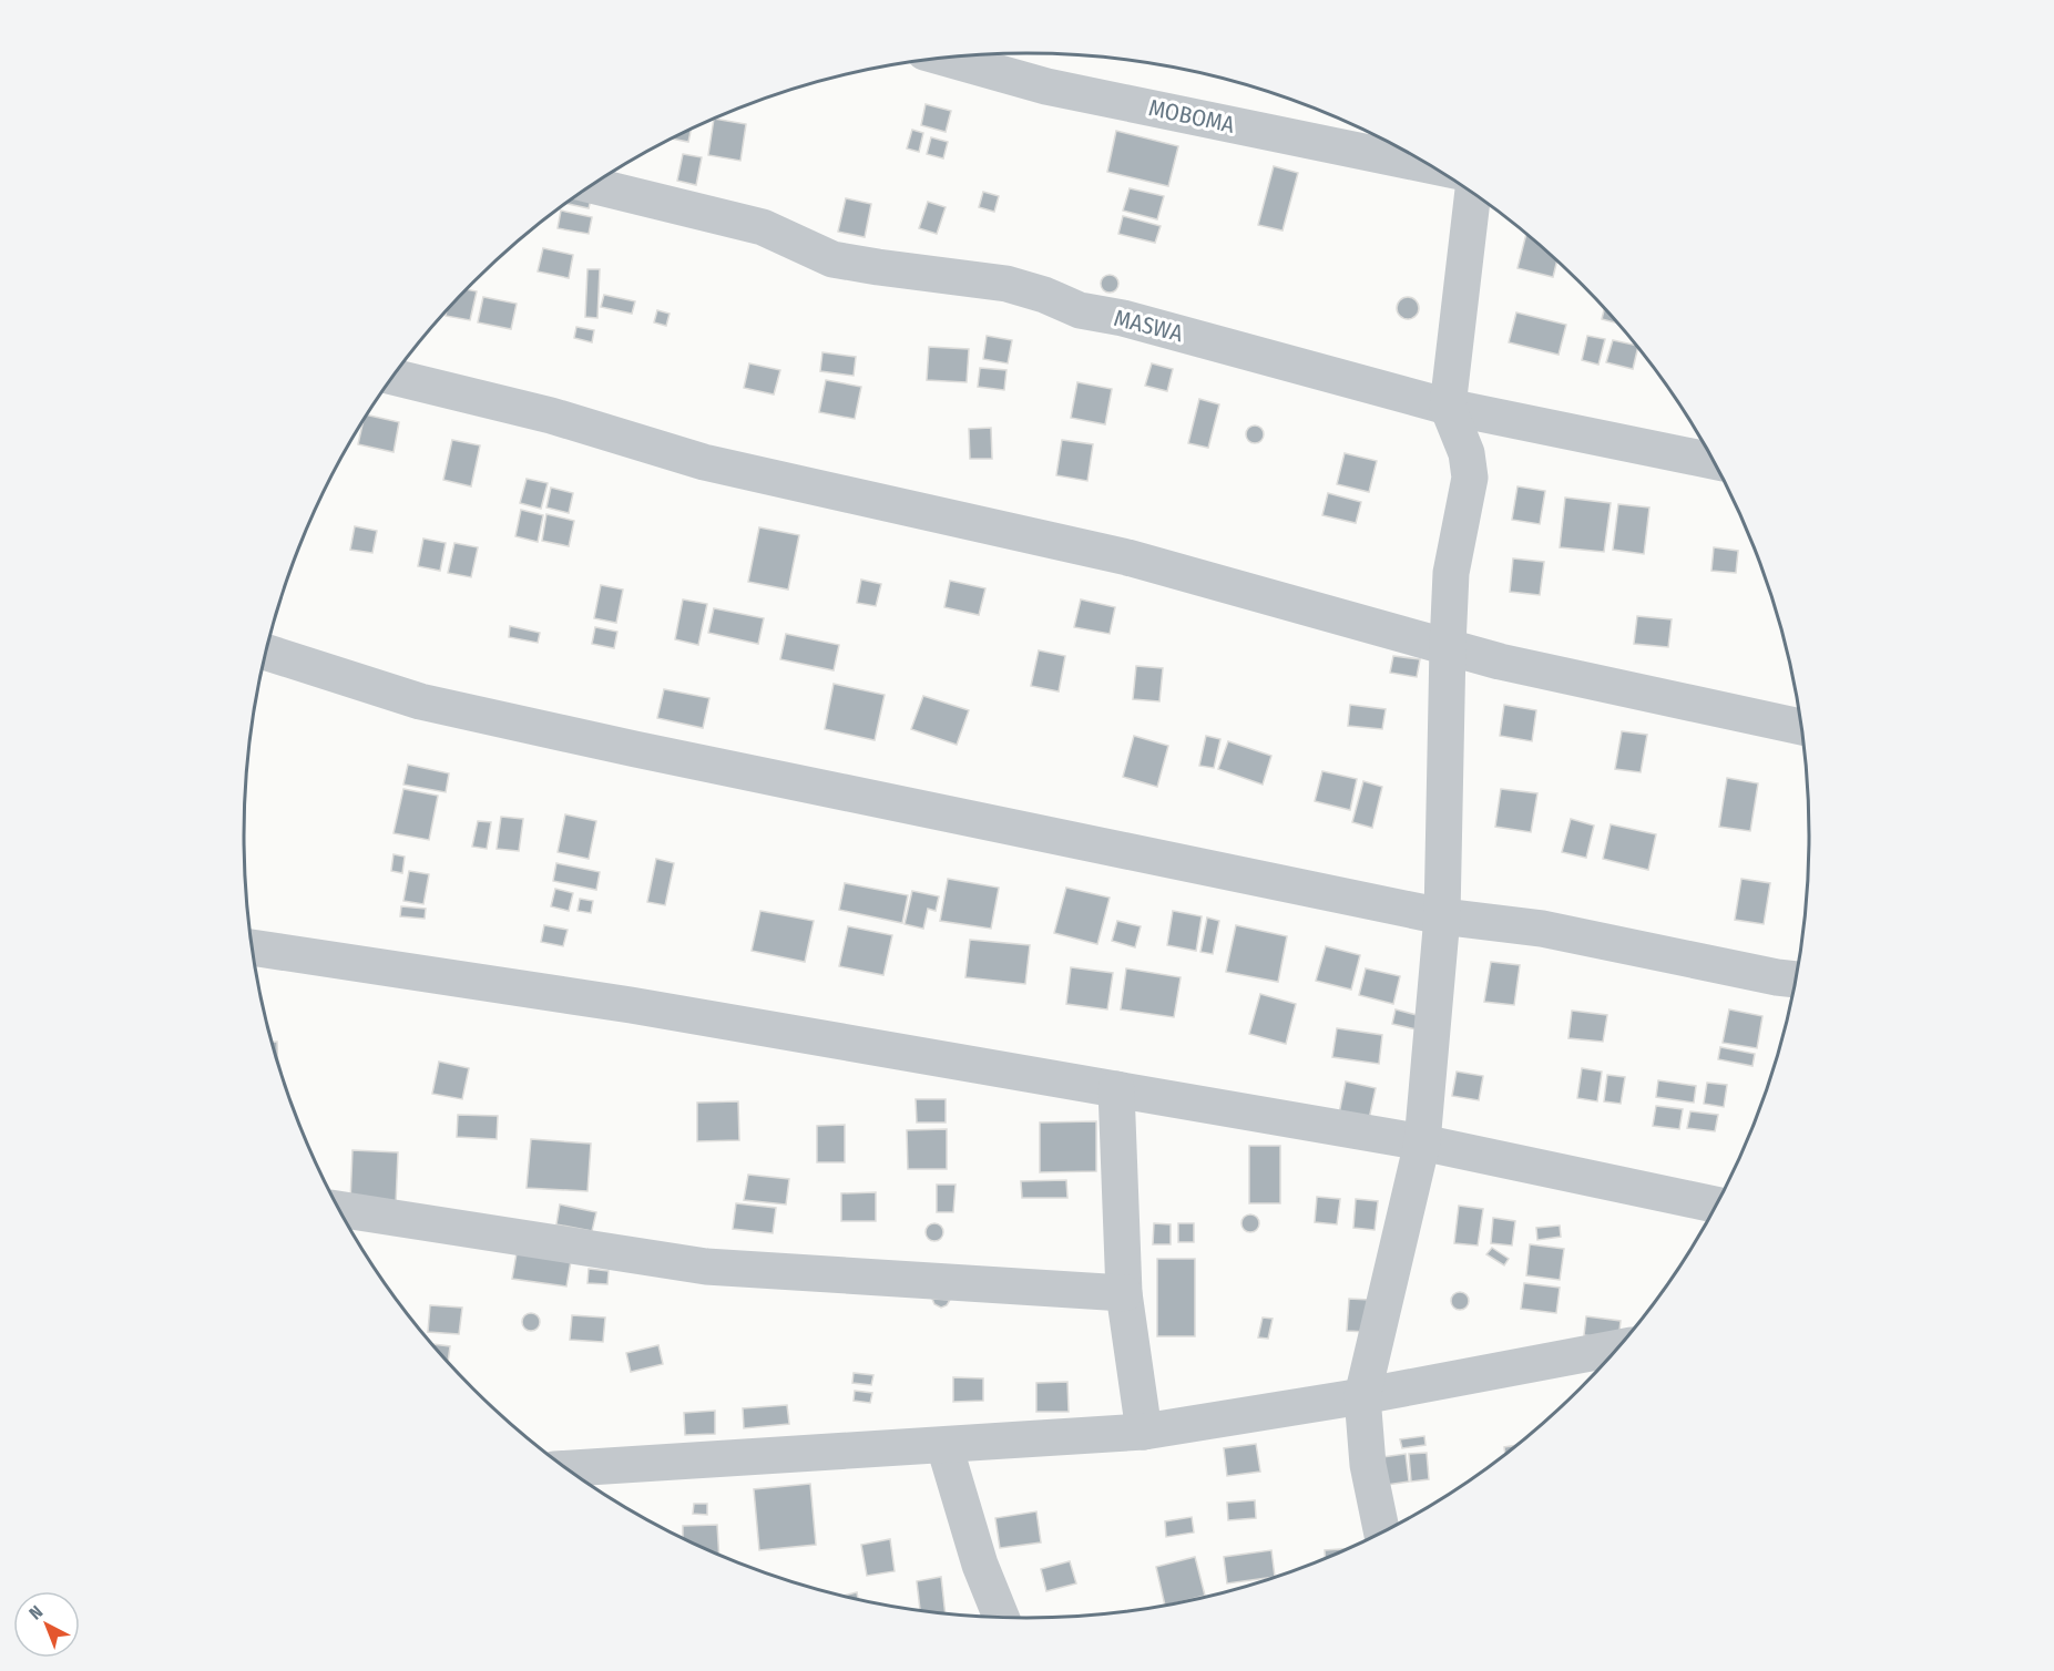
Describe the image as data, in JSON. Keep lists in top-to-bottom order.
{
  "streets": {
    "street": ["MOBOMA", "MASWA"]
  },
  "north": "top left"
}
